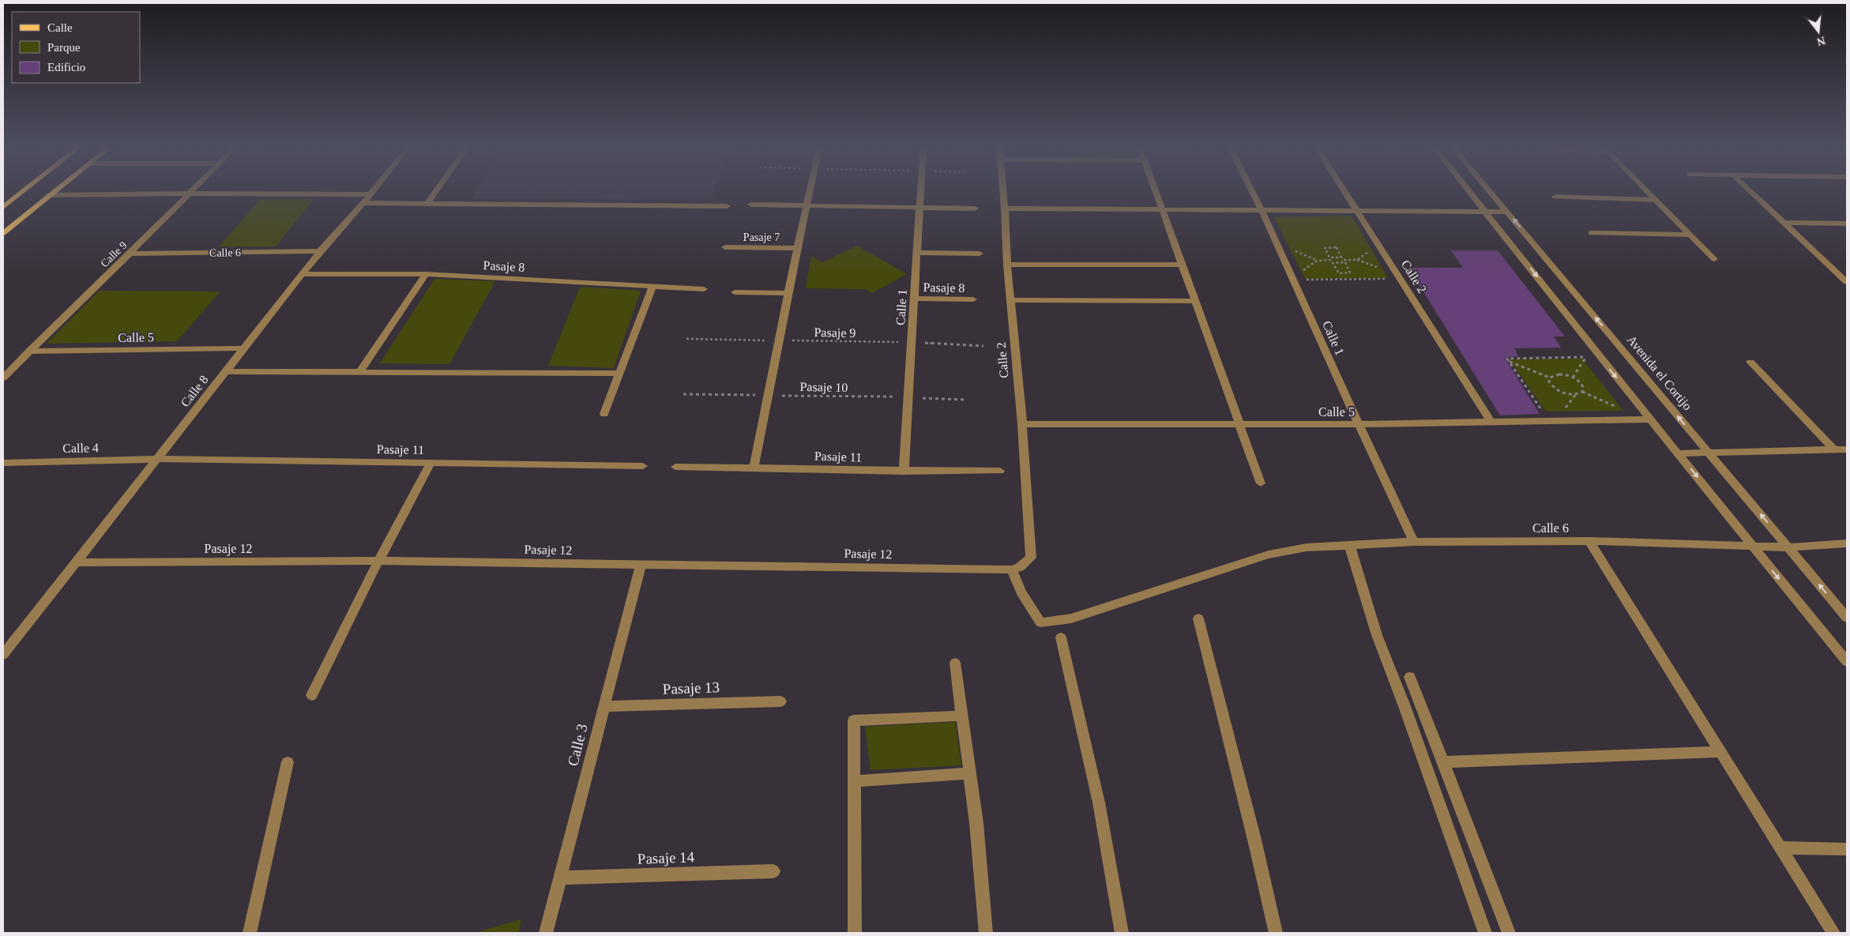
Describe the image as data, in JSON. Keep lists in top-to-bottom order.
{
  "streets": {
    "street": [
      "Pasaje 7",
      "Calle 6",
      "Calle 9",
      "Pasaje 8",
      "Calle 2",
      "Calle 1",
      "Calle 5",
      "Avenida el Cortijo",
      "Calle 8",
      "Calle 4",
      "Pasaje 11",
      "Pasaje 12",
      "Pasaje 13",
      "Calle 3",
      "Pasaje 14"
    ],
    "path": ["Pasaje 9", "Pasaje 10"]
  },
  "crossings": [
    ["Calle 6", "Calle 9"],
    ["Calle 6", "Calle 2"],
    ["Calle 6", "Calle 1"],
    ["Calle 6", "Avenida el Cortijo"],
    ["Calle 6", "Calle 8"],
    ["Calle 6", "Pasaje 12"],
    ["Calle 9", "Calle 5"],
    ["Pasaje 8", "Calle 1"],
    ["Pasaje 8", "Calle 8"],
    ["Calle 2", "Calle 5"],
    ["Calle 2", "Pasaje 12"],
    ["Calle 1", "Pasaje 9"],
    ["Calle 1", "Calle 5"],
    ["Calle 1", "Pasaje 10"],
    ["Calle 1", "Pasaje 11"],
    ["Calle 5", "Calle 8"],
    ["Calle 8", "Calle 4"],
    ["Calle 8", "Pasaje 11"],
    ["Calle 8", "Pasaje 12"],
    ["Calle 4", "Pasaje 11"],
    ["Pasaje 12", "Calle 3"],
    ["Pasaje 13", "Calle 3"],
    ["Calle 3", "Pasaje 14"]
  ],
  "legend": ["Calle", "Parque", "Edificio"],
  "north": "bottom"
}
